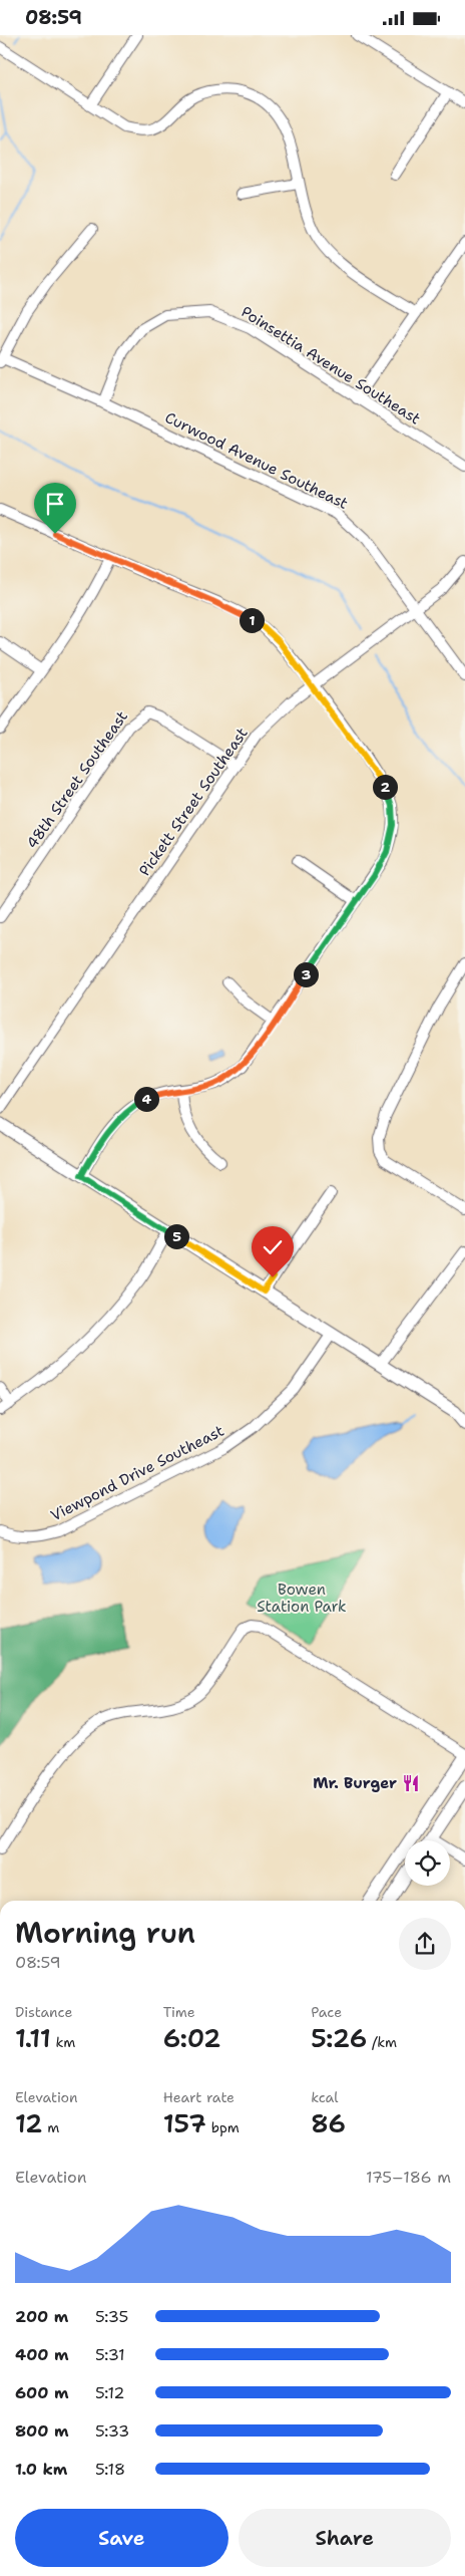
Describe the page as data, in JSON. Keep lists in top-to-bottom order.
{
  "streets": {
    "street": [
      "Poinsettia Avenue Southeast",
      "Curwood Avenue Southeast",
      "48th Street Southeast",
      "Pickett Street Southeast",
      "Viewpond Drive Southeast"
    ]
  },
  "crossings": [
    ["Poinsettia Avenue Southeast", "Curwood Avenue Southeast"],
    ["Curwood Avenue Southeast", "Pickett Street Southeast"],
    ["48th Street Southeast", "Pickett Street Southeast"]
  ],
  "parks": ["Bowen Station Park"],
  "places": {
    "restaurant": ["Mr. Burger"]
  },
  "page": {
    "status": "08:59",
    "pins": [
      "1",
      "2",
      "3",
      "4",
      "5"
    ],
    "heading": ["Morning run", "08:59"],
    "stats": [
      ["Distance", "1.11 km"],
      ["Time", "6:02"],
      ["Pace", "5:26 /km"],
      ["Elevation", "12 m"],
      ["Heart rate", "157 bpm"],
      ["kcal", "86"]
    ],
    "chart": ["Elevation", "175–186 m"],
    "list": [
      {
        "name": "200 m",
        "note": "5:35"
      },
      {
        "name": "400 m",
        "note": "5:31"
      },
      {
        "name": "600 m",
        "note": "5:12"
      },
      {
        "name": "800 m",
        "note": "5:33"
      },
      {
        "name": "1.0 km",
        "note": "5:18"
      }
    ],
    "buttons": ["Save", "Share"]
  }
}
